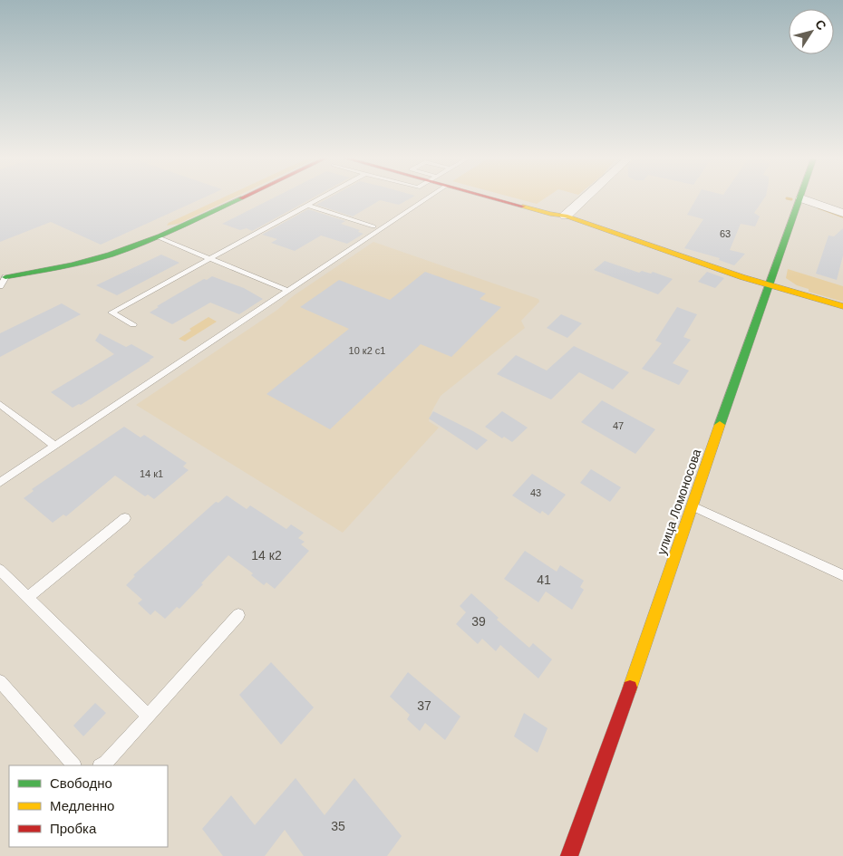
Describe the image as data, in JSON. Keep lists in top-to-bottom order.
{
  "streets": {
    "street": ["улица Ломоносова"]
  },
  "house_numbers": [
    "63",
    "10 к2 с1",
    "47",
    "14 к1",
    "43",
    "14 к2",
    "41",
    "39",
    "37",
    "35"
  ],
  "legend": ["Свободно", "Медленно", "Пробка"],
  "north": "top right"
}
